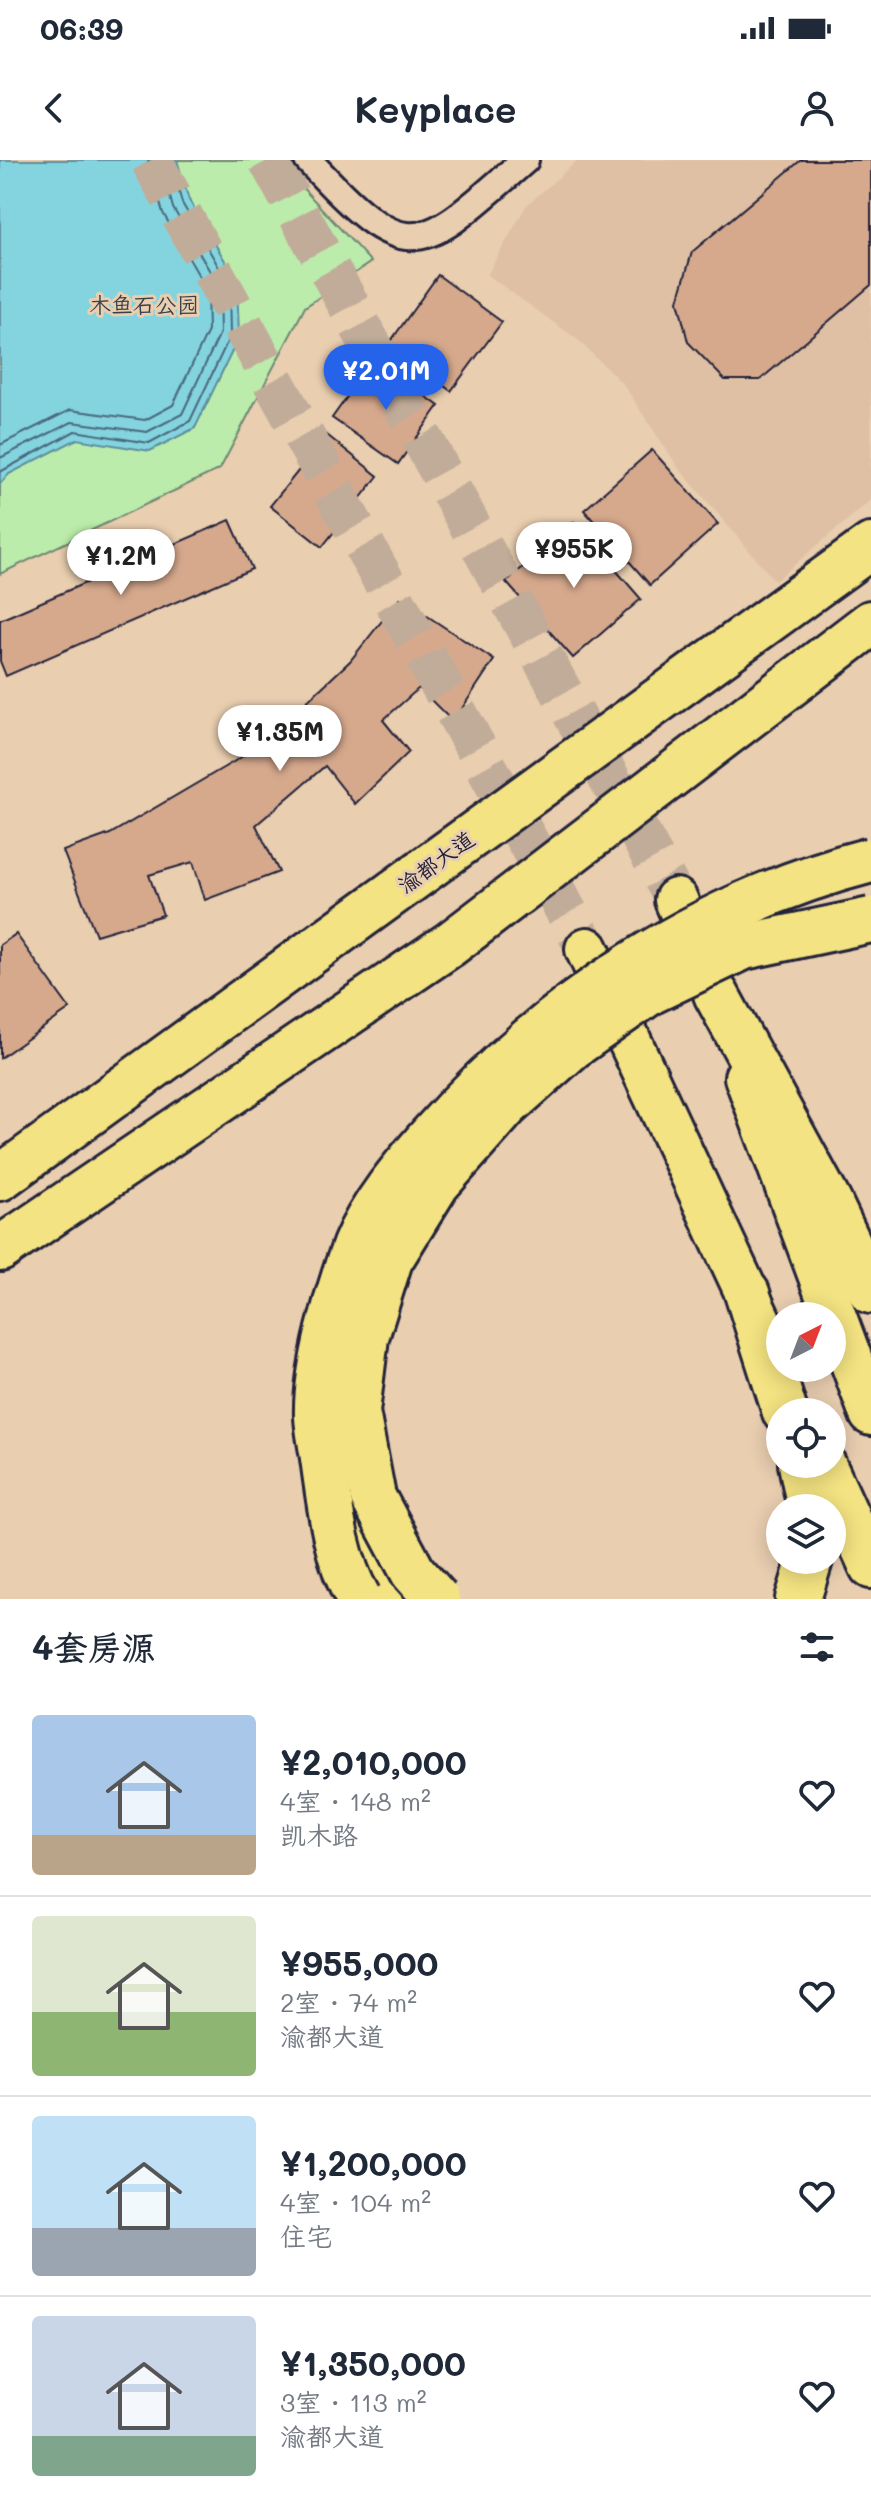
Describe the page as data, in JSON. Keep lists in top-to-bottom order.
{
  "streets": {
    "highway": ["渝都大道"]
  },
  "parks": ["木鱼石公园"],
  "north": "top right",
  "page": {
    "status": "06:39",
    "header": "Keyplace",
    "price": [
      "¥2.01M",
      "¥955K",
      "¥1.2M",
      "¥1.35M"
    ],
    "heading": "4套房源",
    "list": [
      {
        "name": "¥2,010,000",
        "note": "4室 · 148 m² · 凯木路"
      },
      {
        "name": "¥955,000",
        "note": "2室 · 74 m² · 渝都大道"
      },
      {
        "name": "¥1,200,000",
        "note": "4室 · 104 m² · 住宅"
      },
      {
        "name": "¥1,350,000",
        "note": "3室 · 113 m² · 渝都大道"
      }
    ]
  }
}
